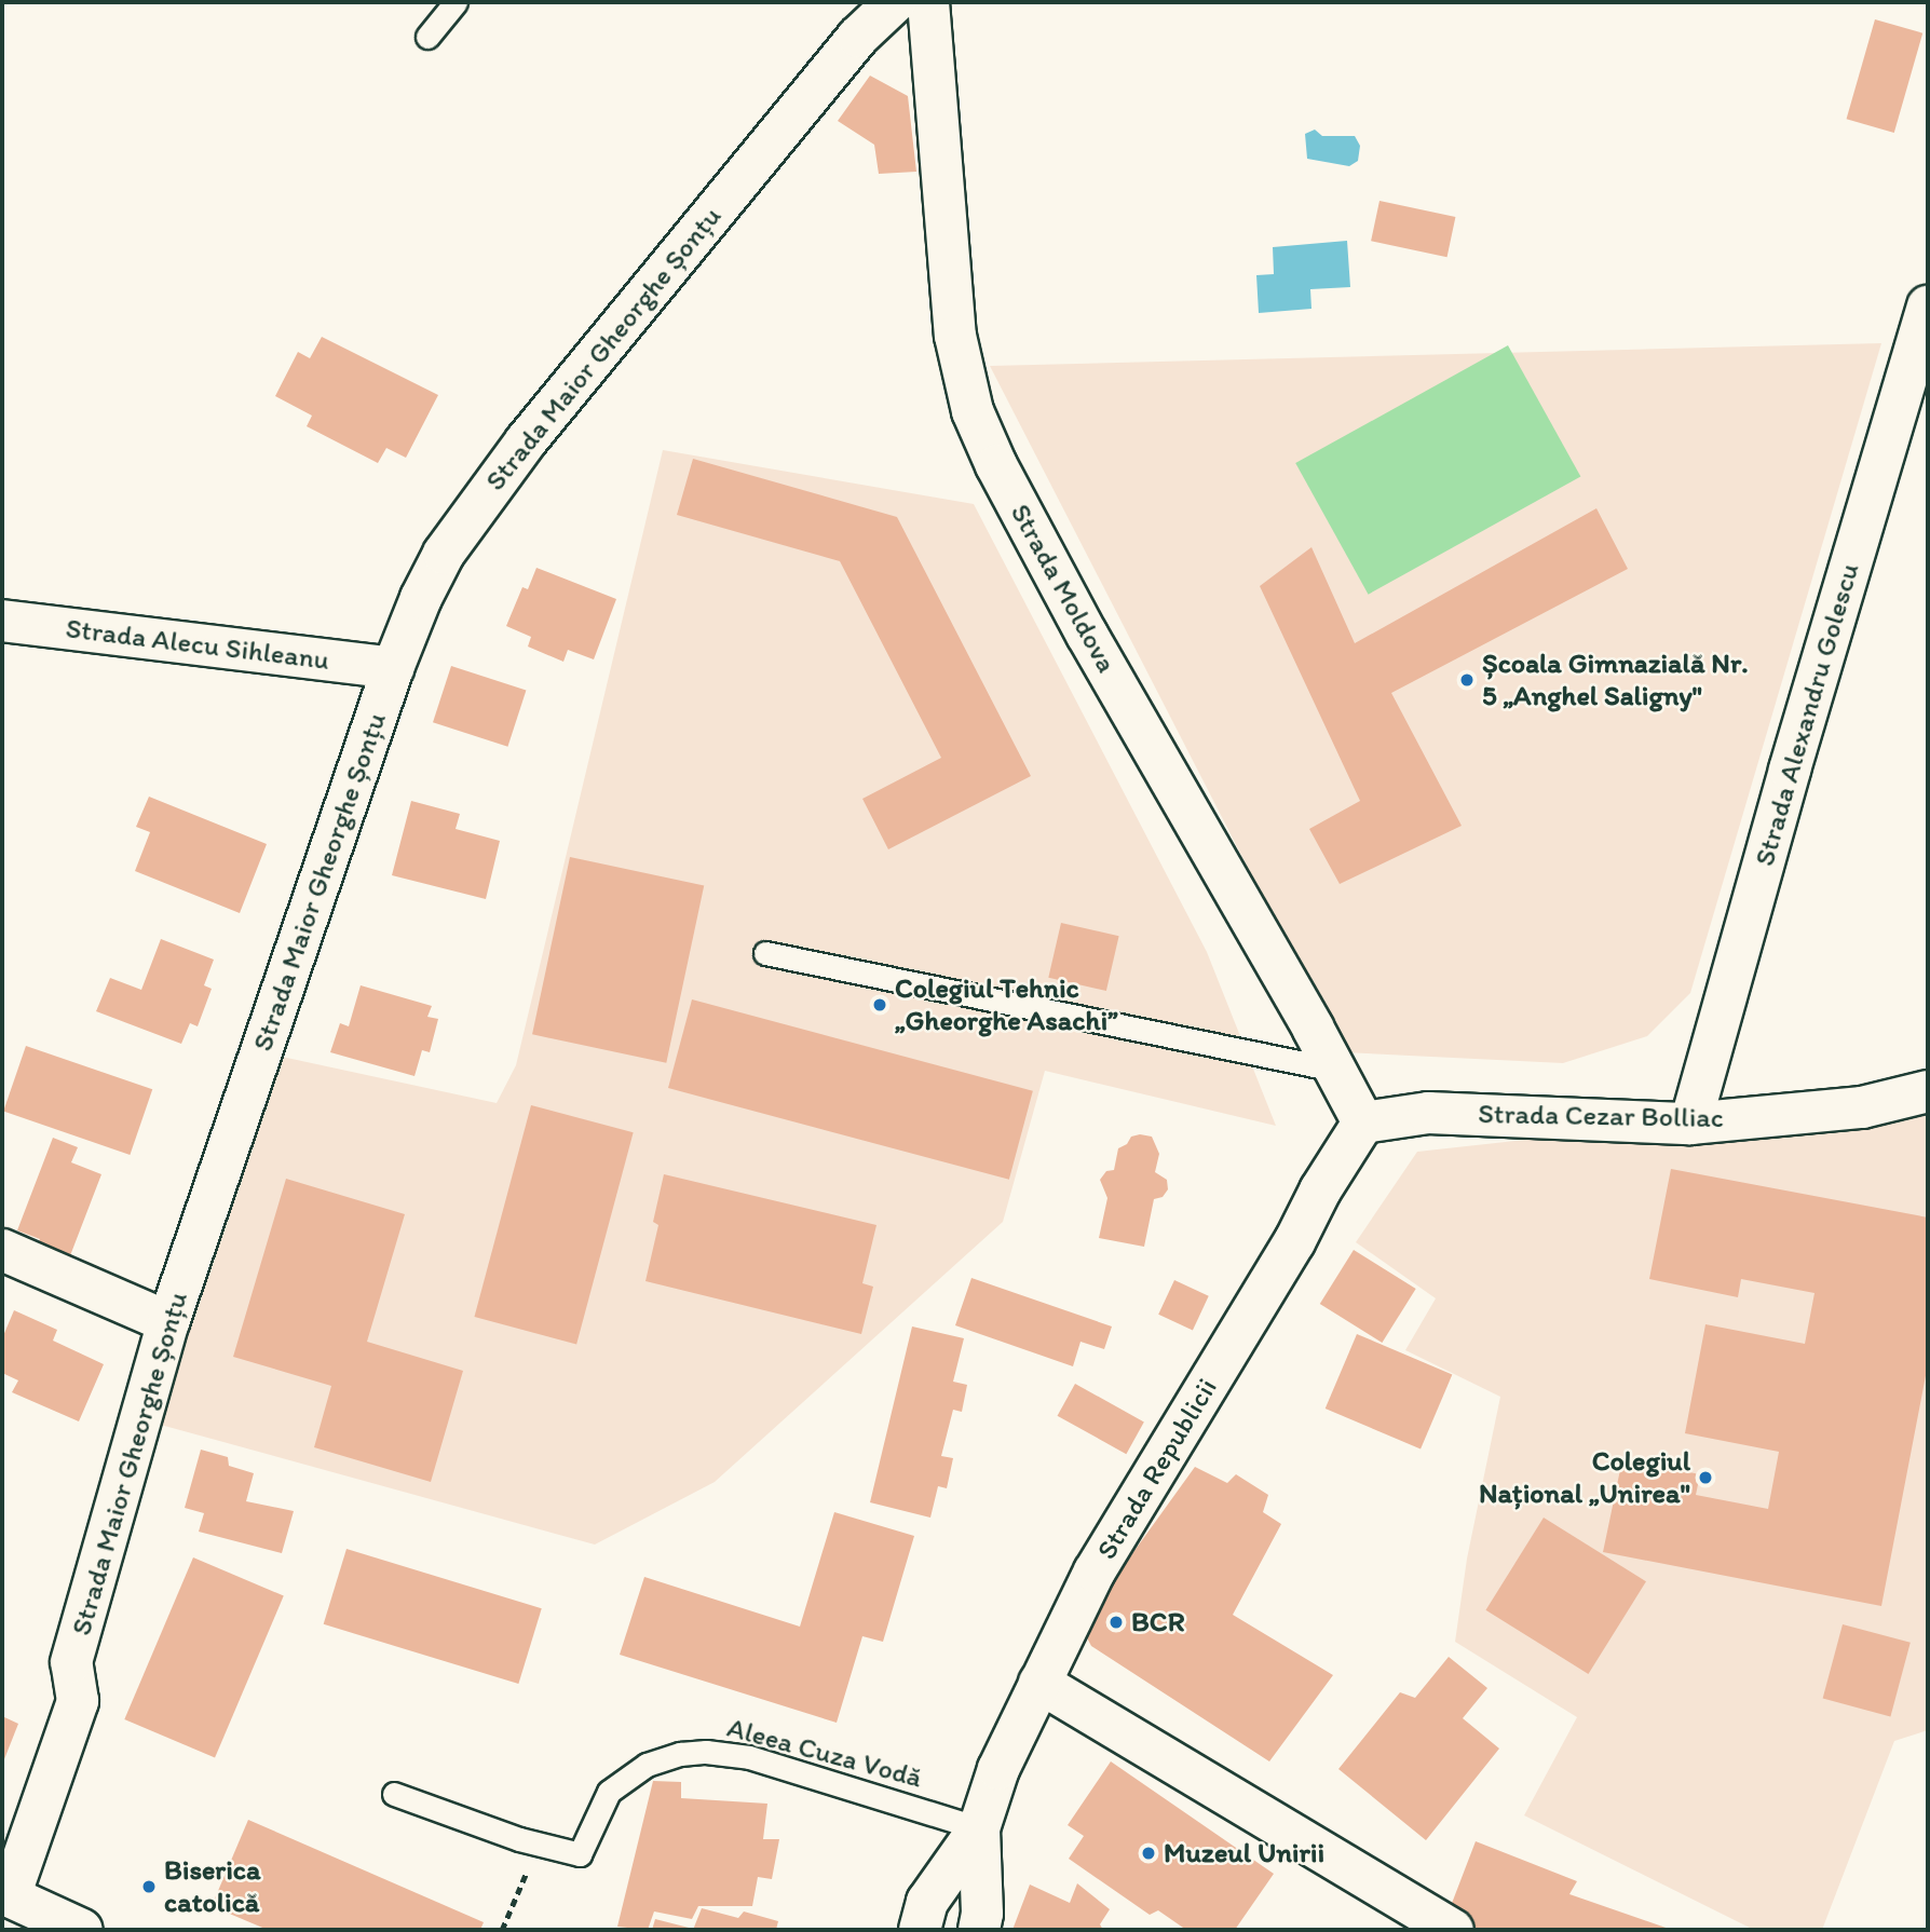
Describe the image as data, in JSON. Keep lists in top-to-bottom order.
{
  "streets": {
    "street": [
      "Strada Maior Gheorghe Șonțu",
      "Strada Moldova",
      "Strada Alecu Sihleanu",
      "Strada Alexandru Golescu",
      "Strada Cezar Bolliac",
      "Strada Republicii"
    ],
    "lane": ["Aleea Cuza Vodă"]
  },
  "crossings": [
    ["Strada Maior Gheorghe Șonțu", "Strada Alecu Sihleanu"],
    ["Strada Moldova", "Strada Cezar Bolliac"],
    ["Strada Moldova", "Strada Republicii"],
    ["Strada Alexandru Golescu", "Strada Cezar Bolliac"],
    ["Strada Cezar Bolliac", "Strada Republicii"],
    ["Strada Republicii", "Aleea Cuza Vodă"]
  ],
  "places": [
    "Școala Gimnazială Nr. 5 „Anghel Saligny\"",
    "Colegiul Tehnic „Gheorghe Asachi”",
    "Colegiul Național „Unirea\"",
    "BCR",
    "Muzeul Unirii",
    "Biserica catolică"
  ]
}
